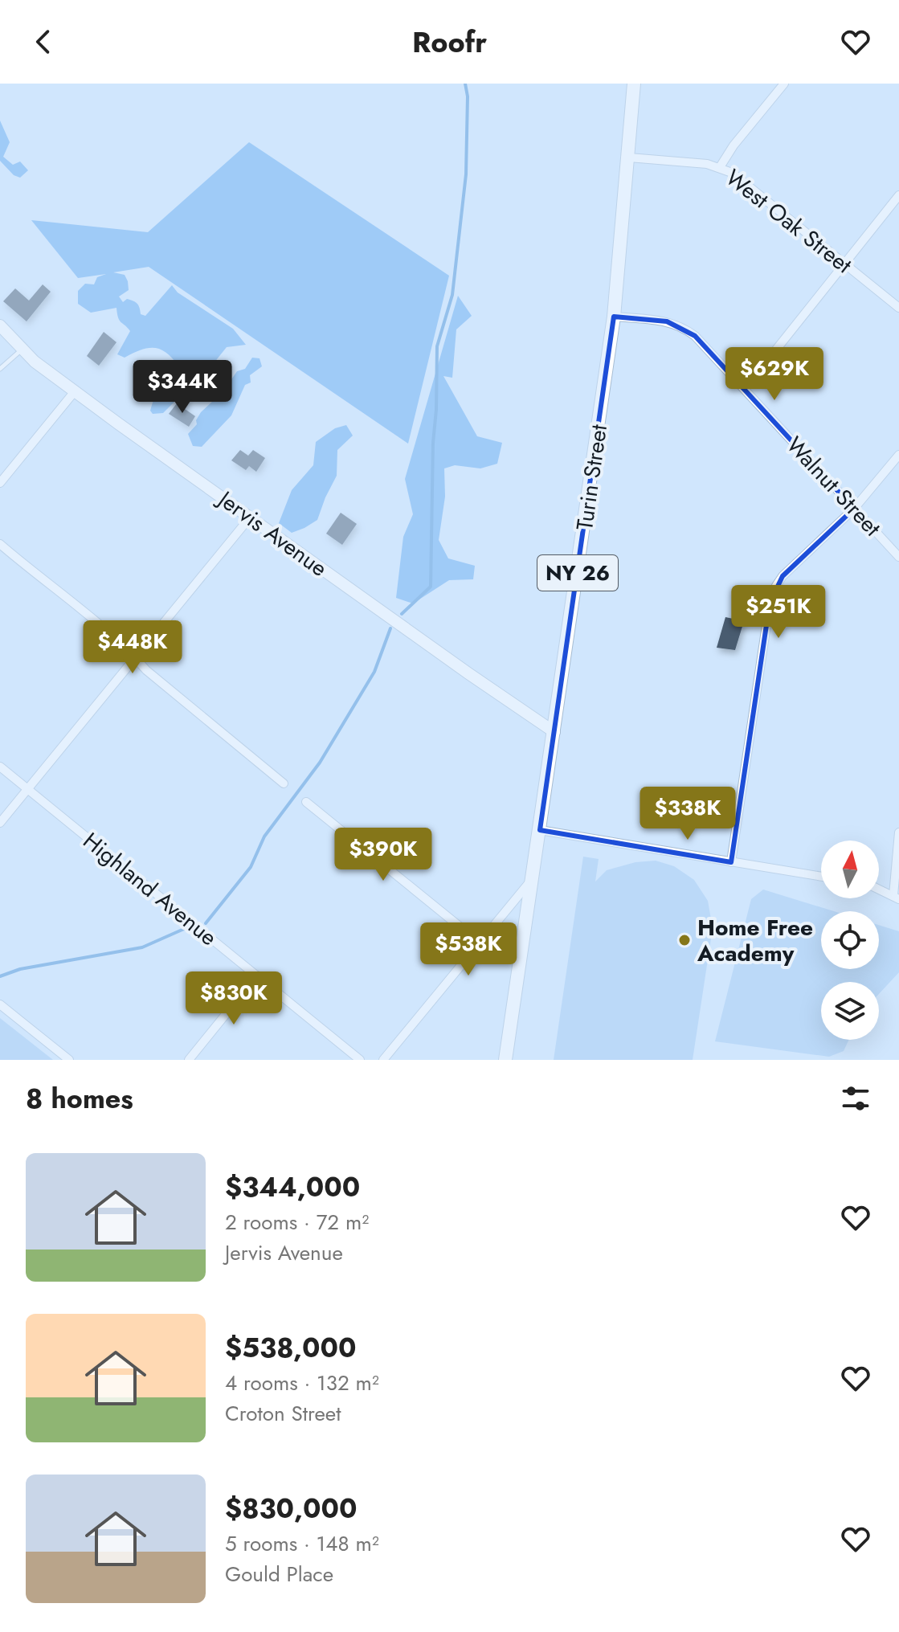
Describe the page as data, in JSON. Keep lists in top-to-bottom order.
{
  "streets": {
    "main road": ["Turin Street", "NY 26"],
    "street": [
      "West Oak Street",
      "Walnut Street",
      "Jervis Avenue",
      "Highland Avenue"
    ]
  },
  "crossings": [
    ["West Oak Street", "Turin Street"],
    ["Turin Street", "Walnut Street"],
    ["Turin Street", "Jervis Avenue"]
  ],
  "places": ["Home Free Academy"],
  "north": "top",
  "page": {
    "header": "Roofr",
    "price": [
      "$629K",
      "$344K",
      "$251K",
      "$448K",
      "$338K",
      "$390K",
      "$538K",
      "$830K"
    ],
    "heading": "8 homes",
    "list": [
      {
        "name": "$344,000",
        "note": "2 rooms · 72 m² · Jervis Avenue"
      },
      {
        "name": "$538,000",
        "note": "4 rooms · 132 m² · Croton Street"
      },
      {
        "name": "$830,000",
        "note": "5 rooms · 148 m² · Gould Place"
      }
    ]
  }
}
